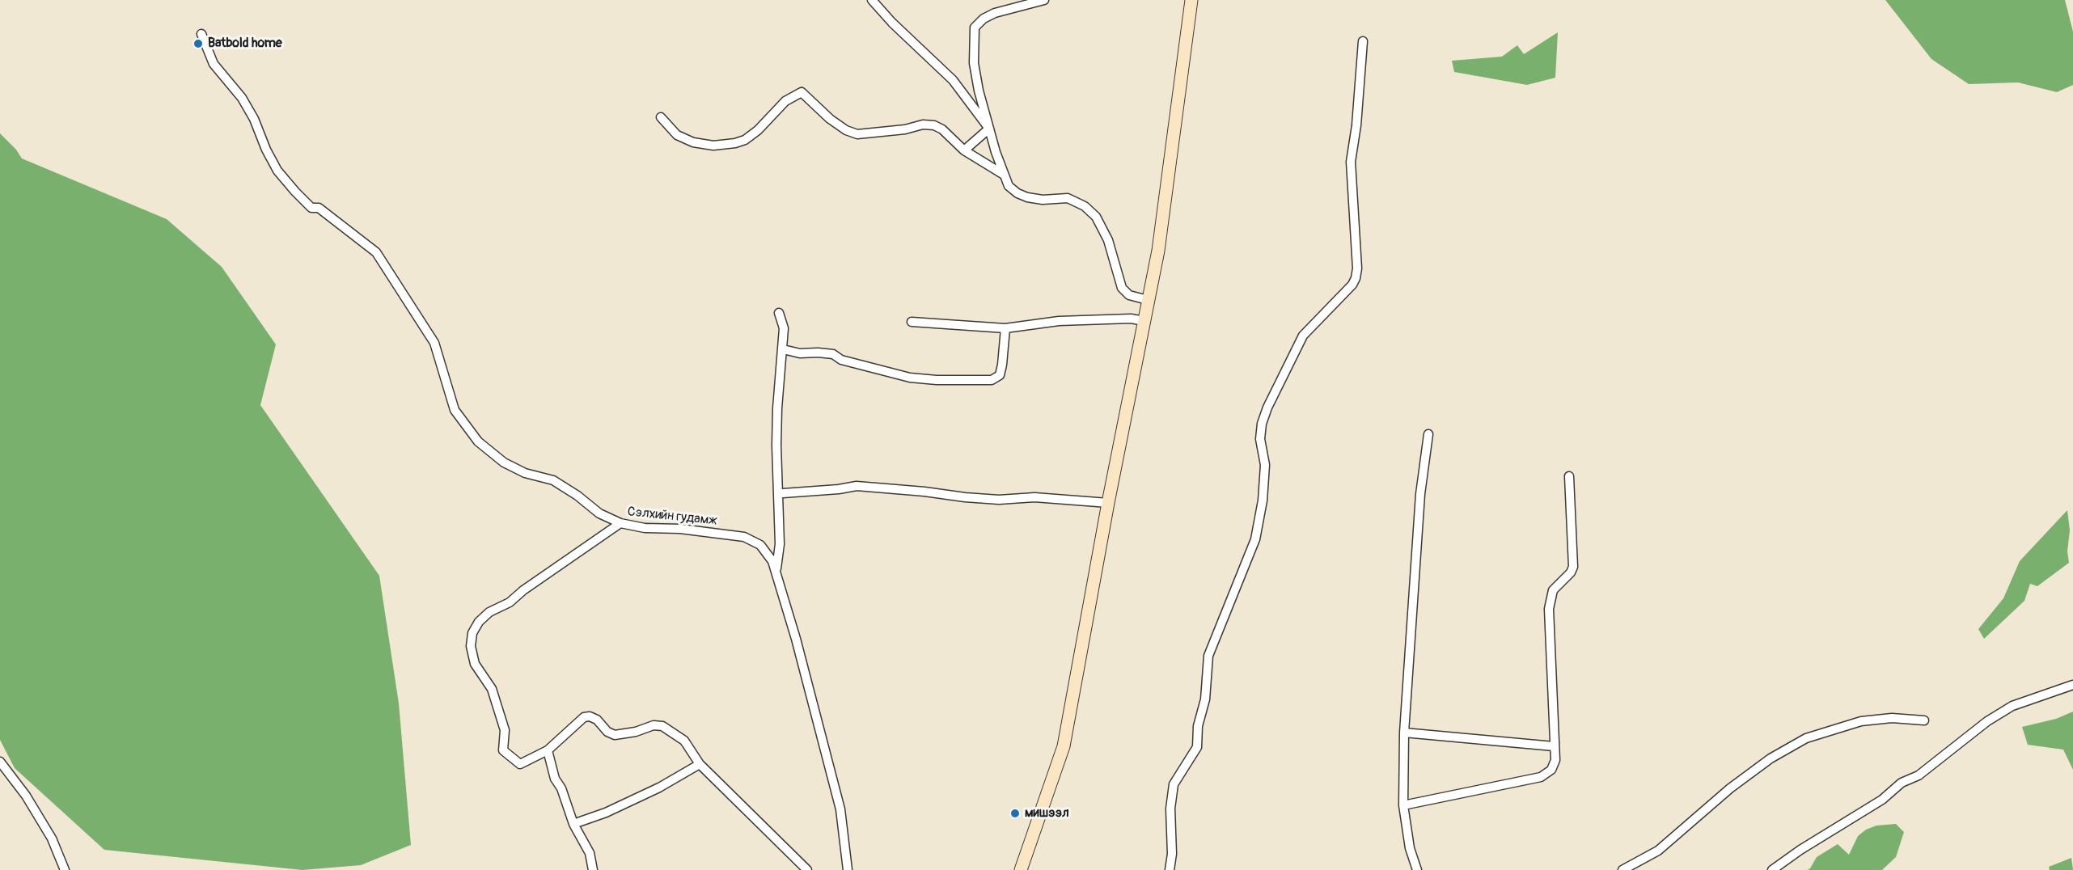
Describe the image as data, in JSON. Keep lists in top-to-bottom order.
{
  "streets": {
    "street": ["Сэлхийн гудамж"]
  },
  "places": ["Batbold home", "мишээл"]
}
